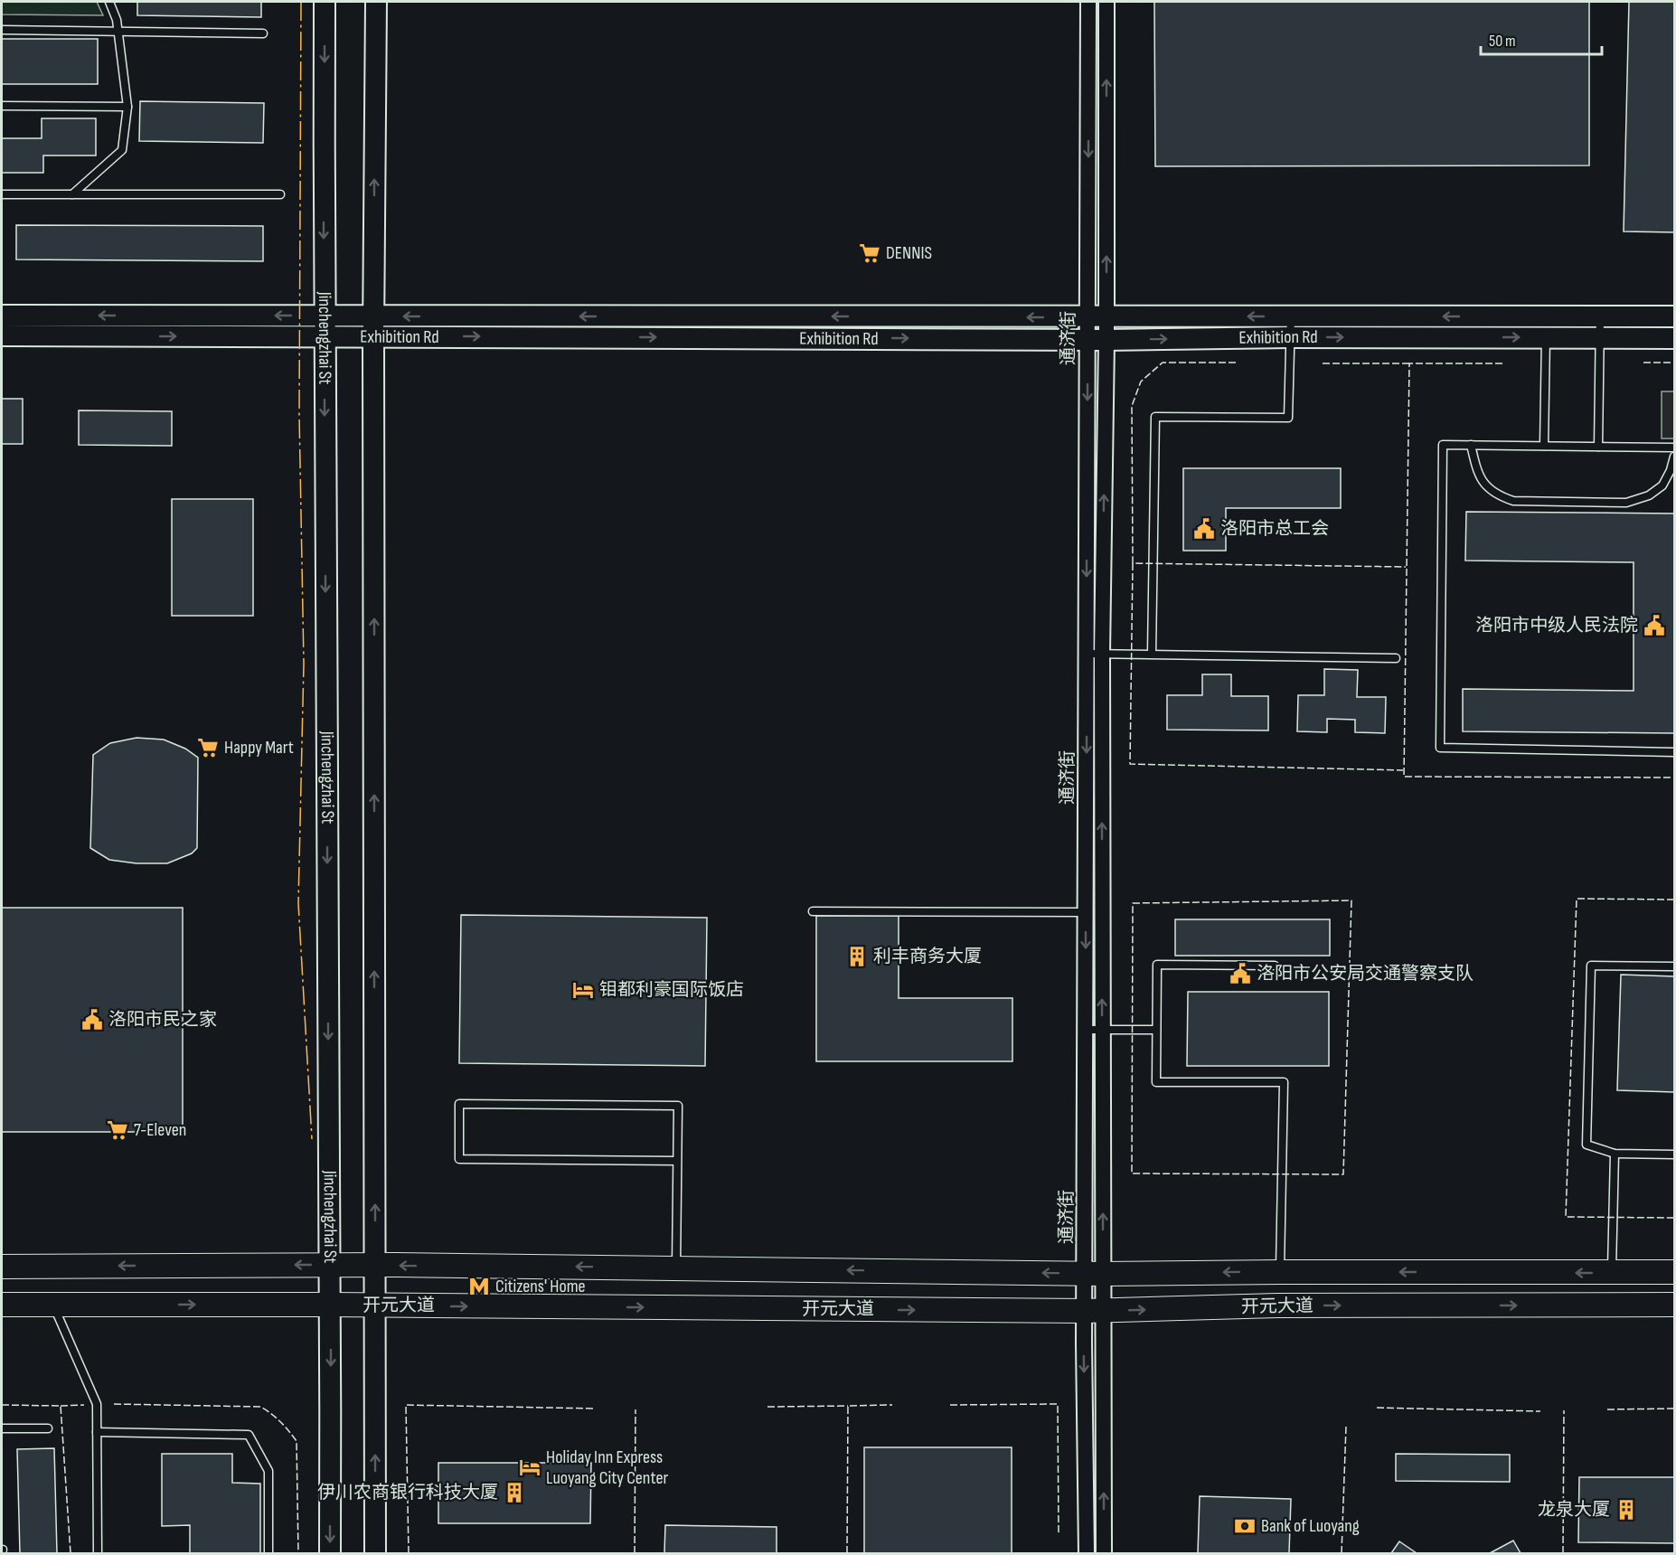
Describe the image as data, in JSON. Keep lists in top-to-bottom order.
{
  "streets": {
    "main road": ["开元大道"],
    "street": ["Exhibition Rd", "Jinchengzhai St", "通济街"]
  },
  "crossings": [
    ["Exhibition Rd", "Jinchengzhai St"],
    ["Exhibition Rd", "通济街"],
    ["Jinchengzhai St", "开元大道"],
    ["通济街", "开元大道"]
  ],
  "places": {
    "supermarket": ["DENNIS", "Happy Mart", "7-Eleven"],
    "public building": [
      "洛阳市总工会",
      "洛阳市中级人民法院",
      "洛阳市公安局交通警察支队",
      "洛阳市民之家"
    ],
    "building": ["利丰商务大厦", "伊川农商银行科技大厦", "龙泉大厦"],
    "hotel": ["钼都利豪国际饭店", "Holiday Inn Express Luoyang City Center"],
    "metro station": ["Citizens' Home"],
    "bank": ["Bank of Luoyang"]
  },
  "scale_bar": "50 m"
}
